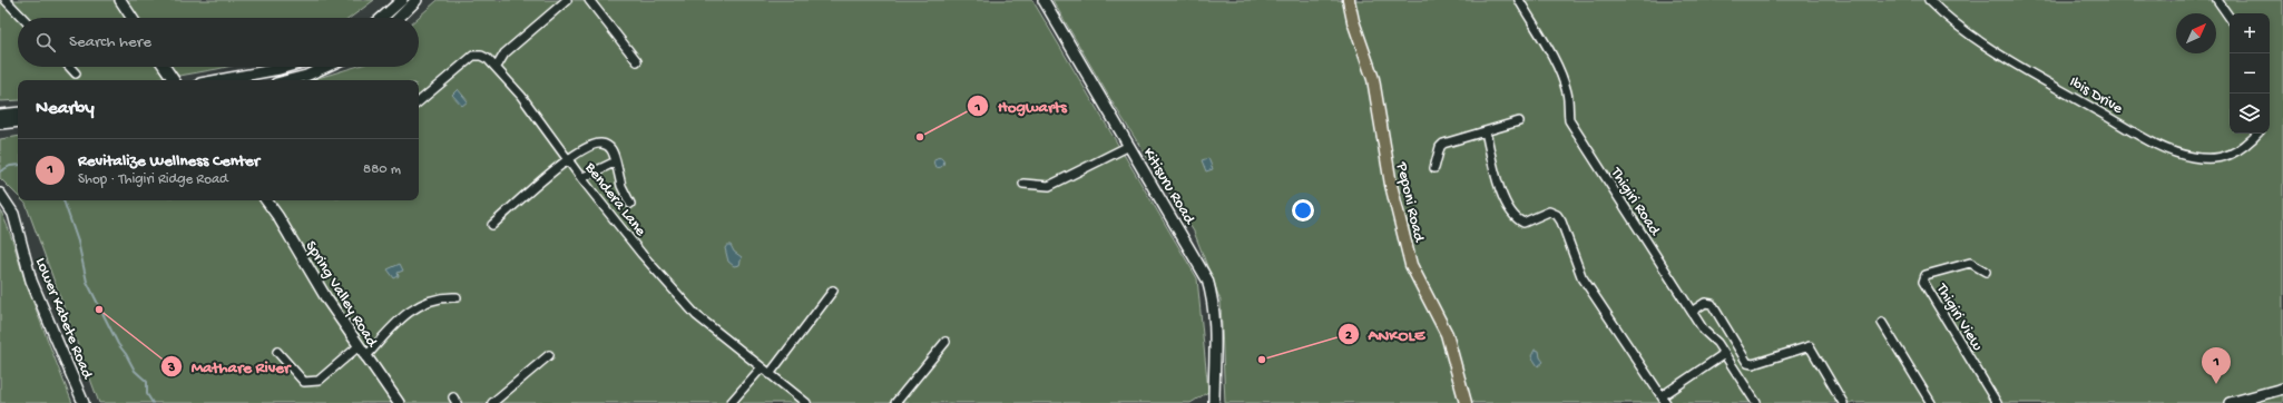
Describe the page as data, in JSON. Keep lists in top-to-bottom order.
{
  "streets": {
    "main road": ["Peponi Road"],
    "street": [
      "Ibis Drive",
      "Kitisuru Road",
      "Bendera Lane",
      "Thigiri Road",
      "Spring Valley Road",
      "Thigiri View",
      "Lower Kabete Road"
    ]
  },
  "places": ["Hogwarts", "Mathare River", "ANKOLE"],
  "north": "top right",
  "page": {
    "map_buttons": ["+", "−"],
    "search": "Search here",
    "heading": "Nearby",
    "list": [
      {
        "mark": "1",
        "name": "Revitalize Wellness Center",
        "note": "Shop · Thigiri Ridge Road",
        "value": "880 m"
      }
    ],
    "pins": "1"
  }
}
